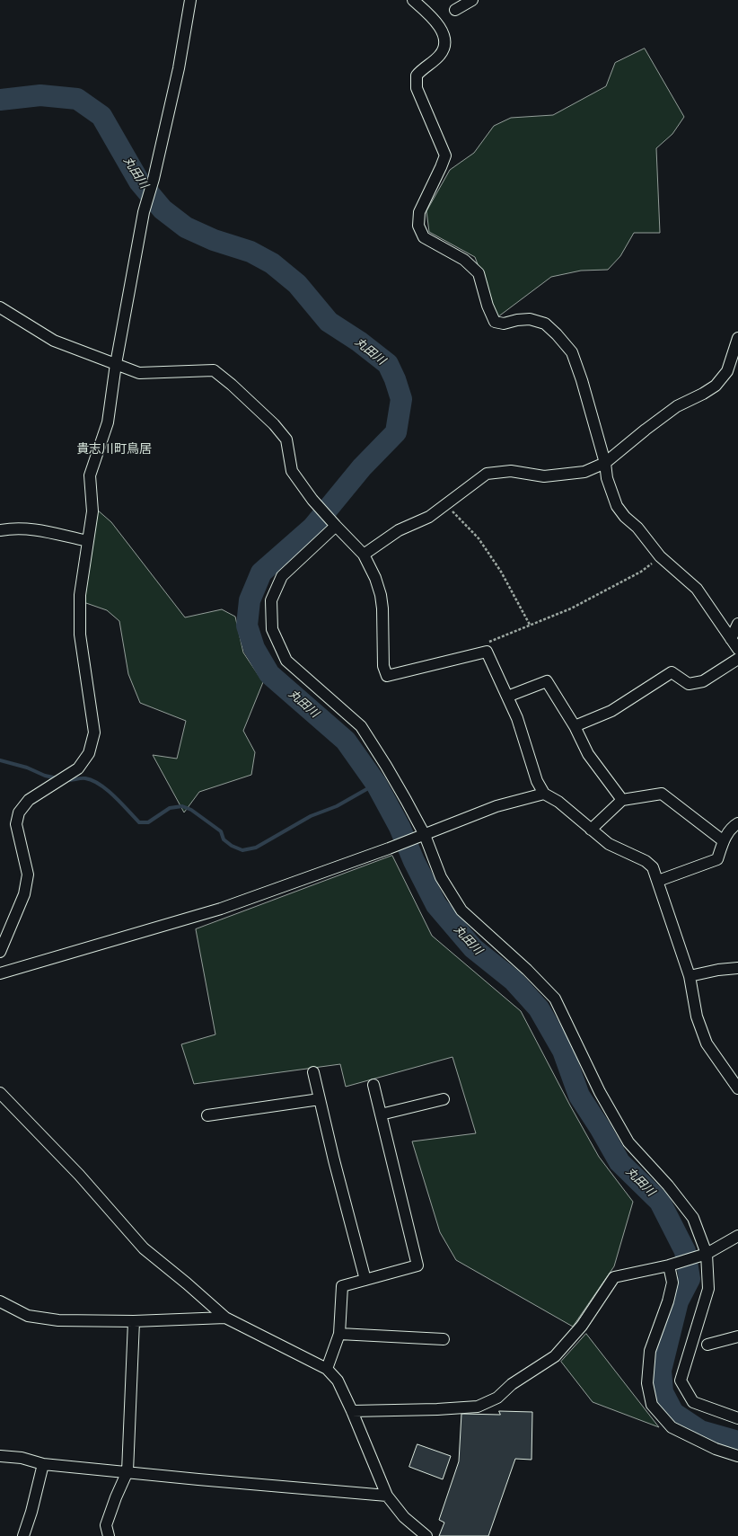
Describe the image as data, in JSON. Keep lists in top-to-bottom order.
{
  "districts": ["貴志川町鳥居"],
  "water": ["丸田川"]
}
